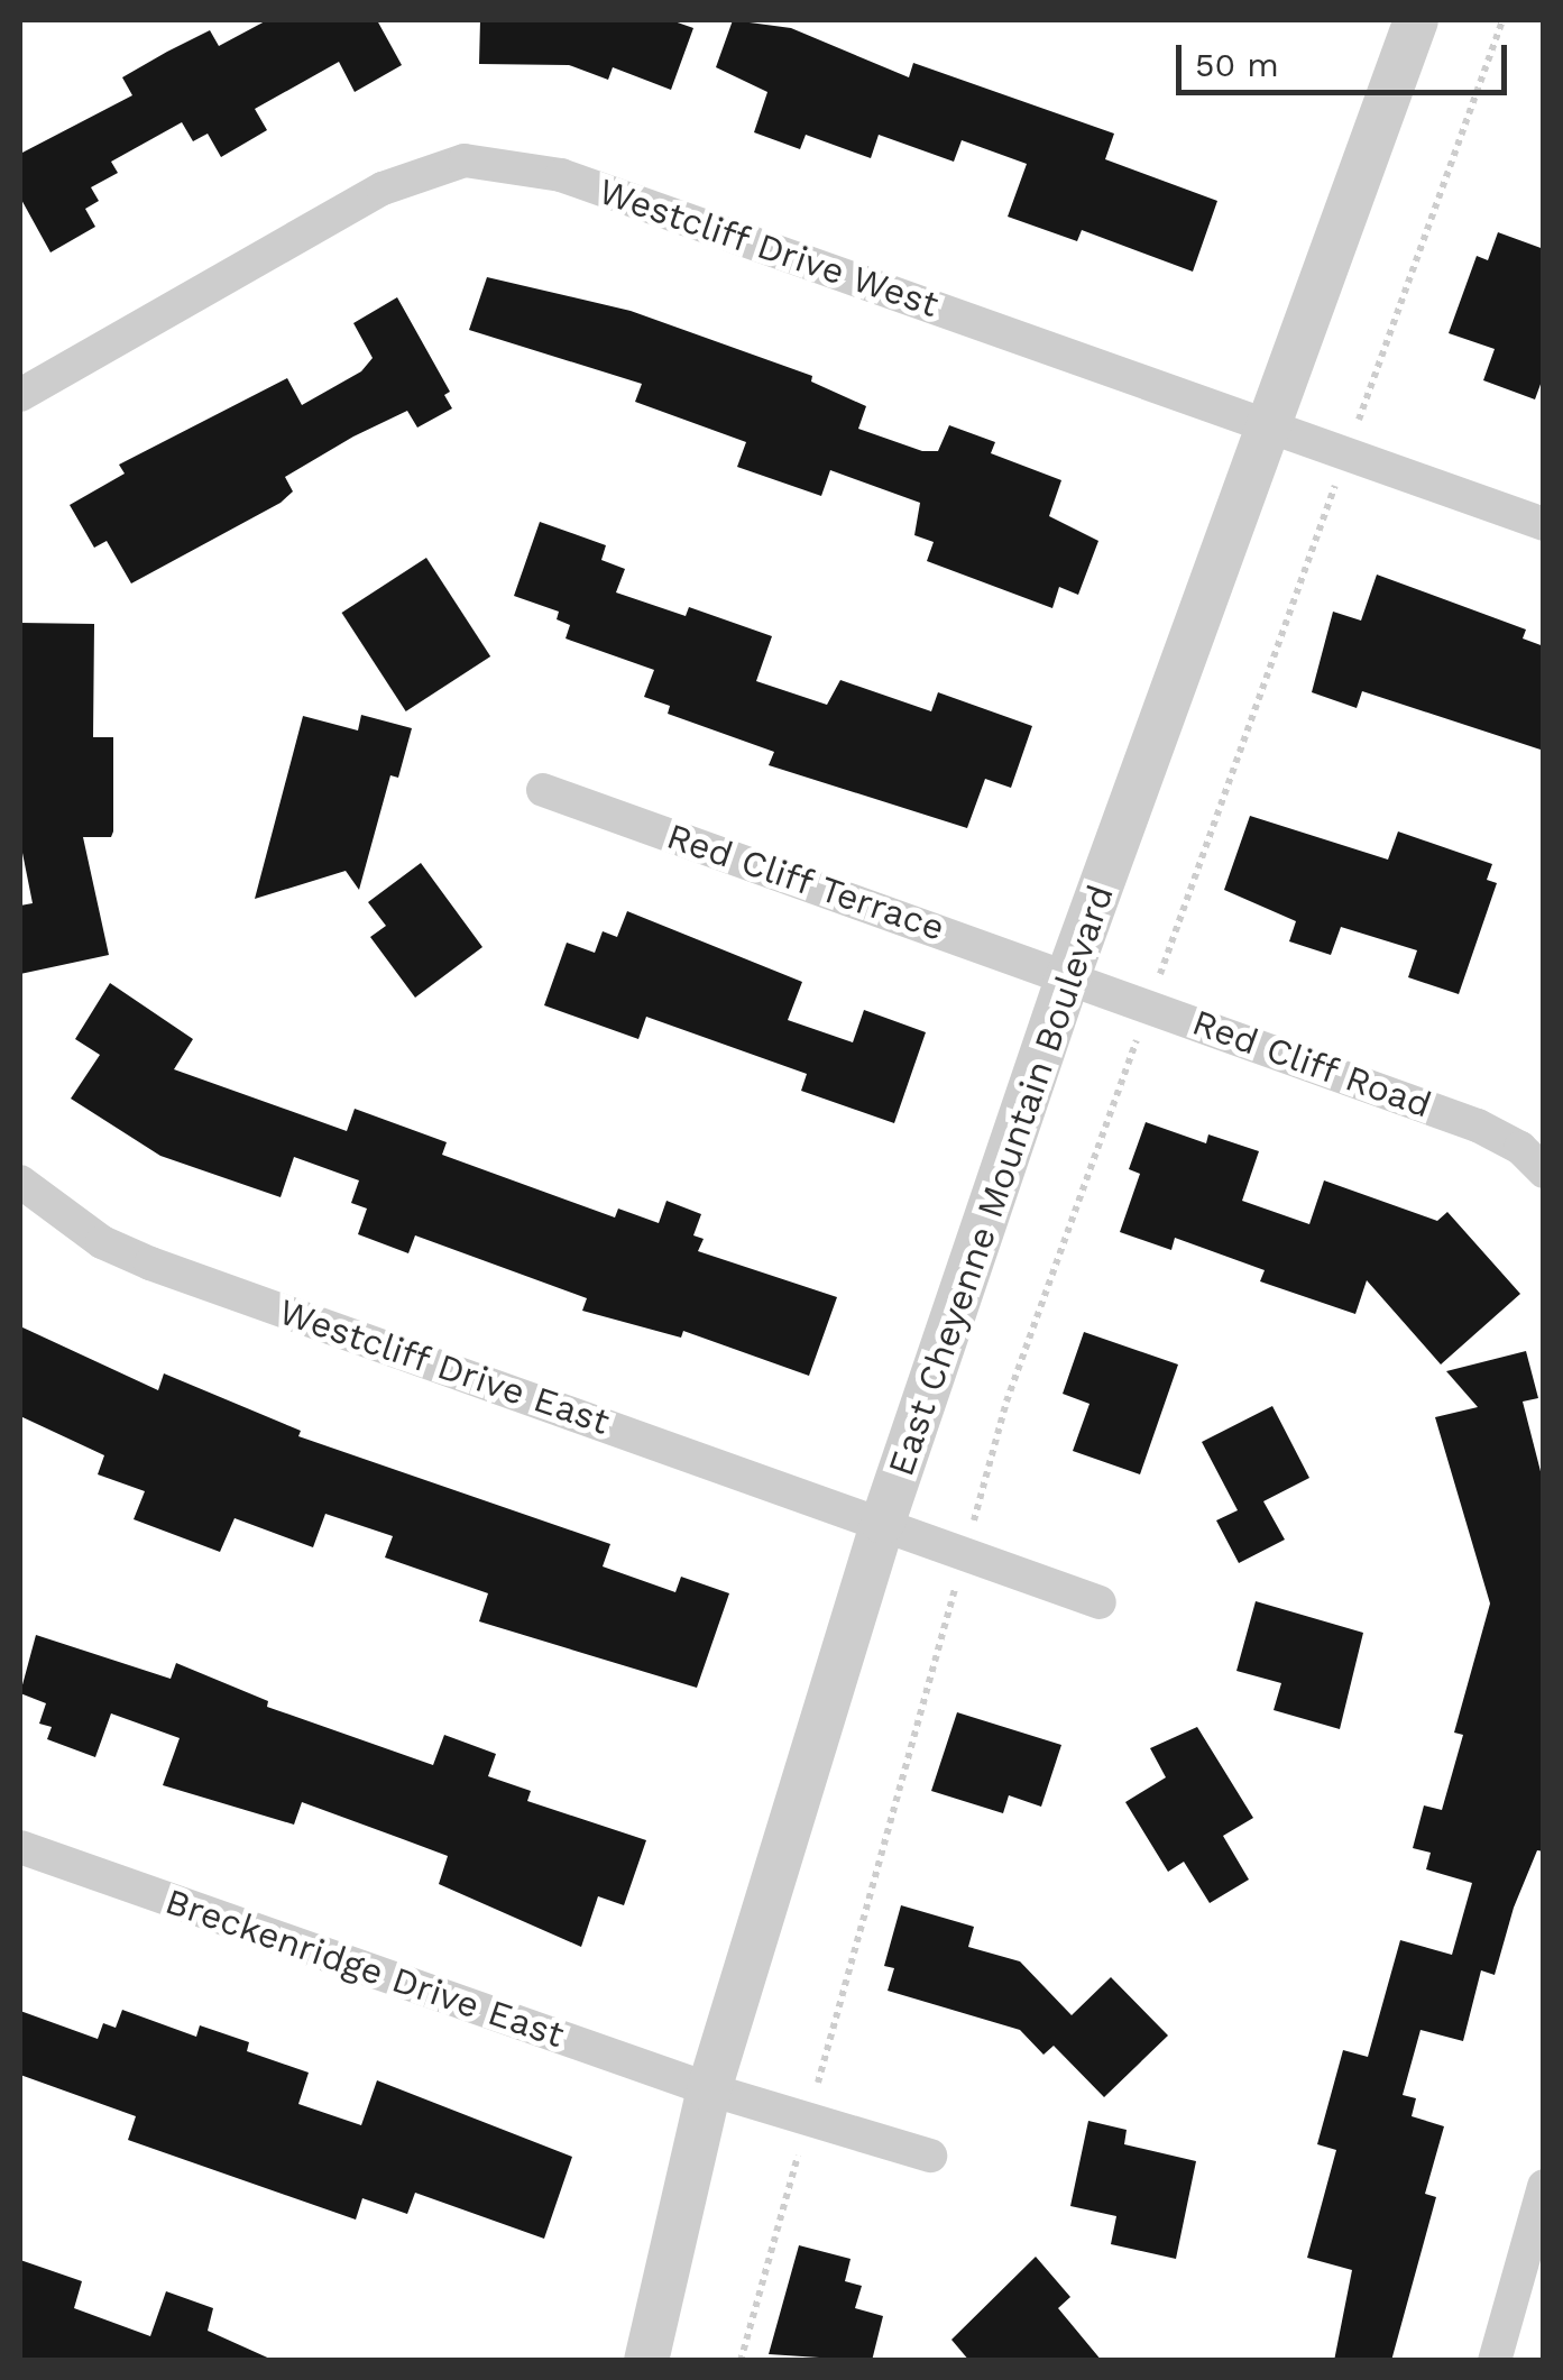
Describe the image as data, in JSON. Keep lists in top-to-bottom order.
{
  "streets": {
    "street": [
      "Westcliff Drive West",
      "Red Cliff Terrace",
      "Red Cliff Road",
      "East Cheyenne Mountain Boulevard",
      "Westcliff Drive East",
      "Breckenridge Drive East"
    ]
  },
  "crossings": [
    ["Westcliff Drive West", "East Cheyenne Mountain Boulevard"],
    ["Red Cliff Terrace", "Red Cliff Road"],
    ["Red Cliff Terrace", "East Cheyenne Mountain Boulevard"],
    ["Red Cliff Road", "East Cheyenne Mountain Boulevard"],
    ["East Cheyenne Mountain Boulevard", "Westcliff Drive East"],
    ["East Cheyenne Mountain Boulevard", "Breckenridge Drive East"]
  ],
  "scale_bar": "50 m"
}
